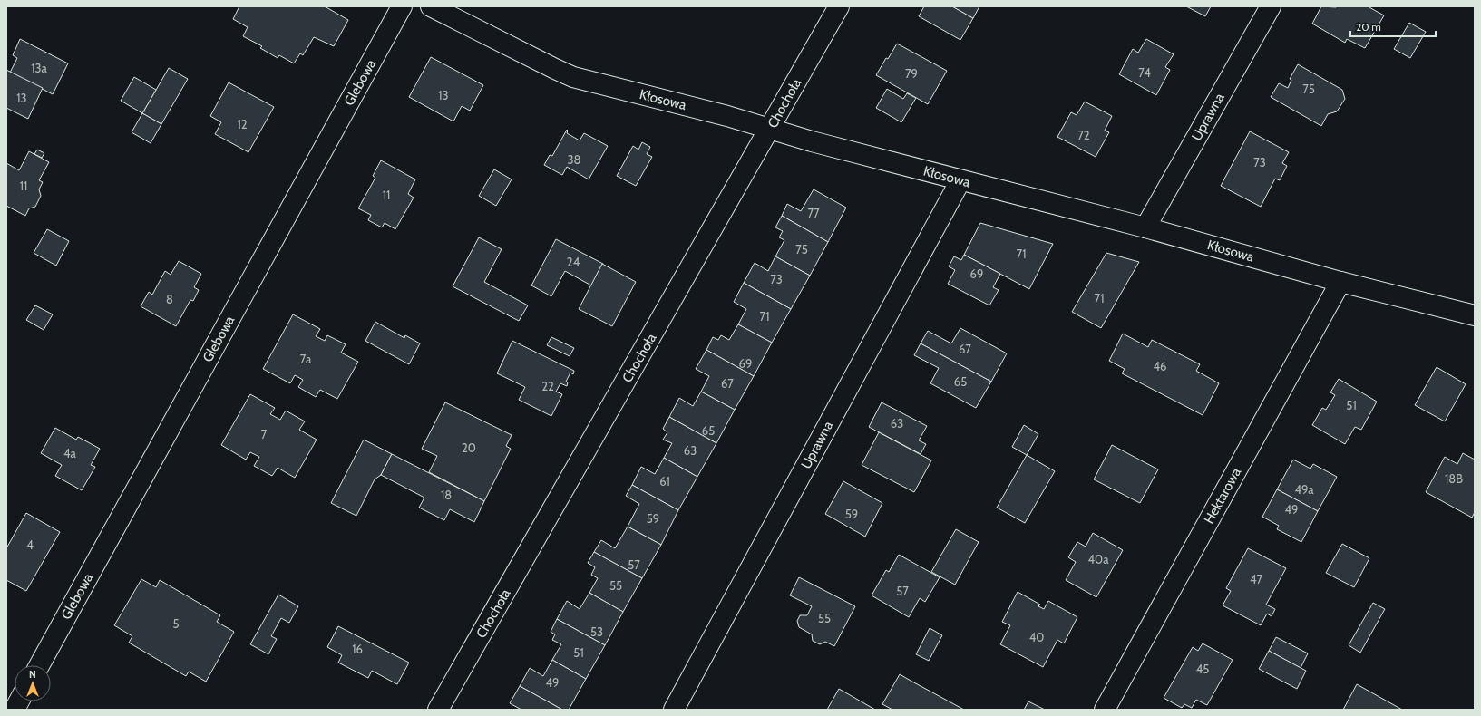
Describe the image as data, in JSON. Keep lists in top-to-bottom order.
{
  "streets": {
    "street": [
      "Glebowa",
      "Kłosowa",
      "Chochoła",
      "Uprawna",
      "Hektarowa"
    ]
  },
  "crossings": [
    ["Kłosowa", "Chochoła"],
    ["Kłosowa", "Uprawna"],
    ["Kłosowa", "Hektarowa"]
  ],
  "house_numbers": [
    "13a",
    "74",
    "79",
    "75",
    "13",
    "13",
    "12",
    "72",
    "38",
    "73",
    "11",
    "11",
    "77",
    "75",
    "71",
    "24",
    "69",
    "73",
    "71",
    "8",
    "71",
    "67",
    "7a",
    "69",
    "46",
    "65",
    "67",
    "22",
    "51",
    "63",
    "65",
    "7",
    "20",
    "63",
    "4a",
    "18B",
    "61",
    "49a",
    "18",
    "49",
    "59",
    "59",
    "4",
    "40a",
    "57",
    "47",
    "55",
    "57",
    "55",
    "5",
    "53",
    "40",
    "16",
    "51",
    "45",
    "49"
  ],
  "scale_bar": "20 m",
  "north": "top"
}
